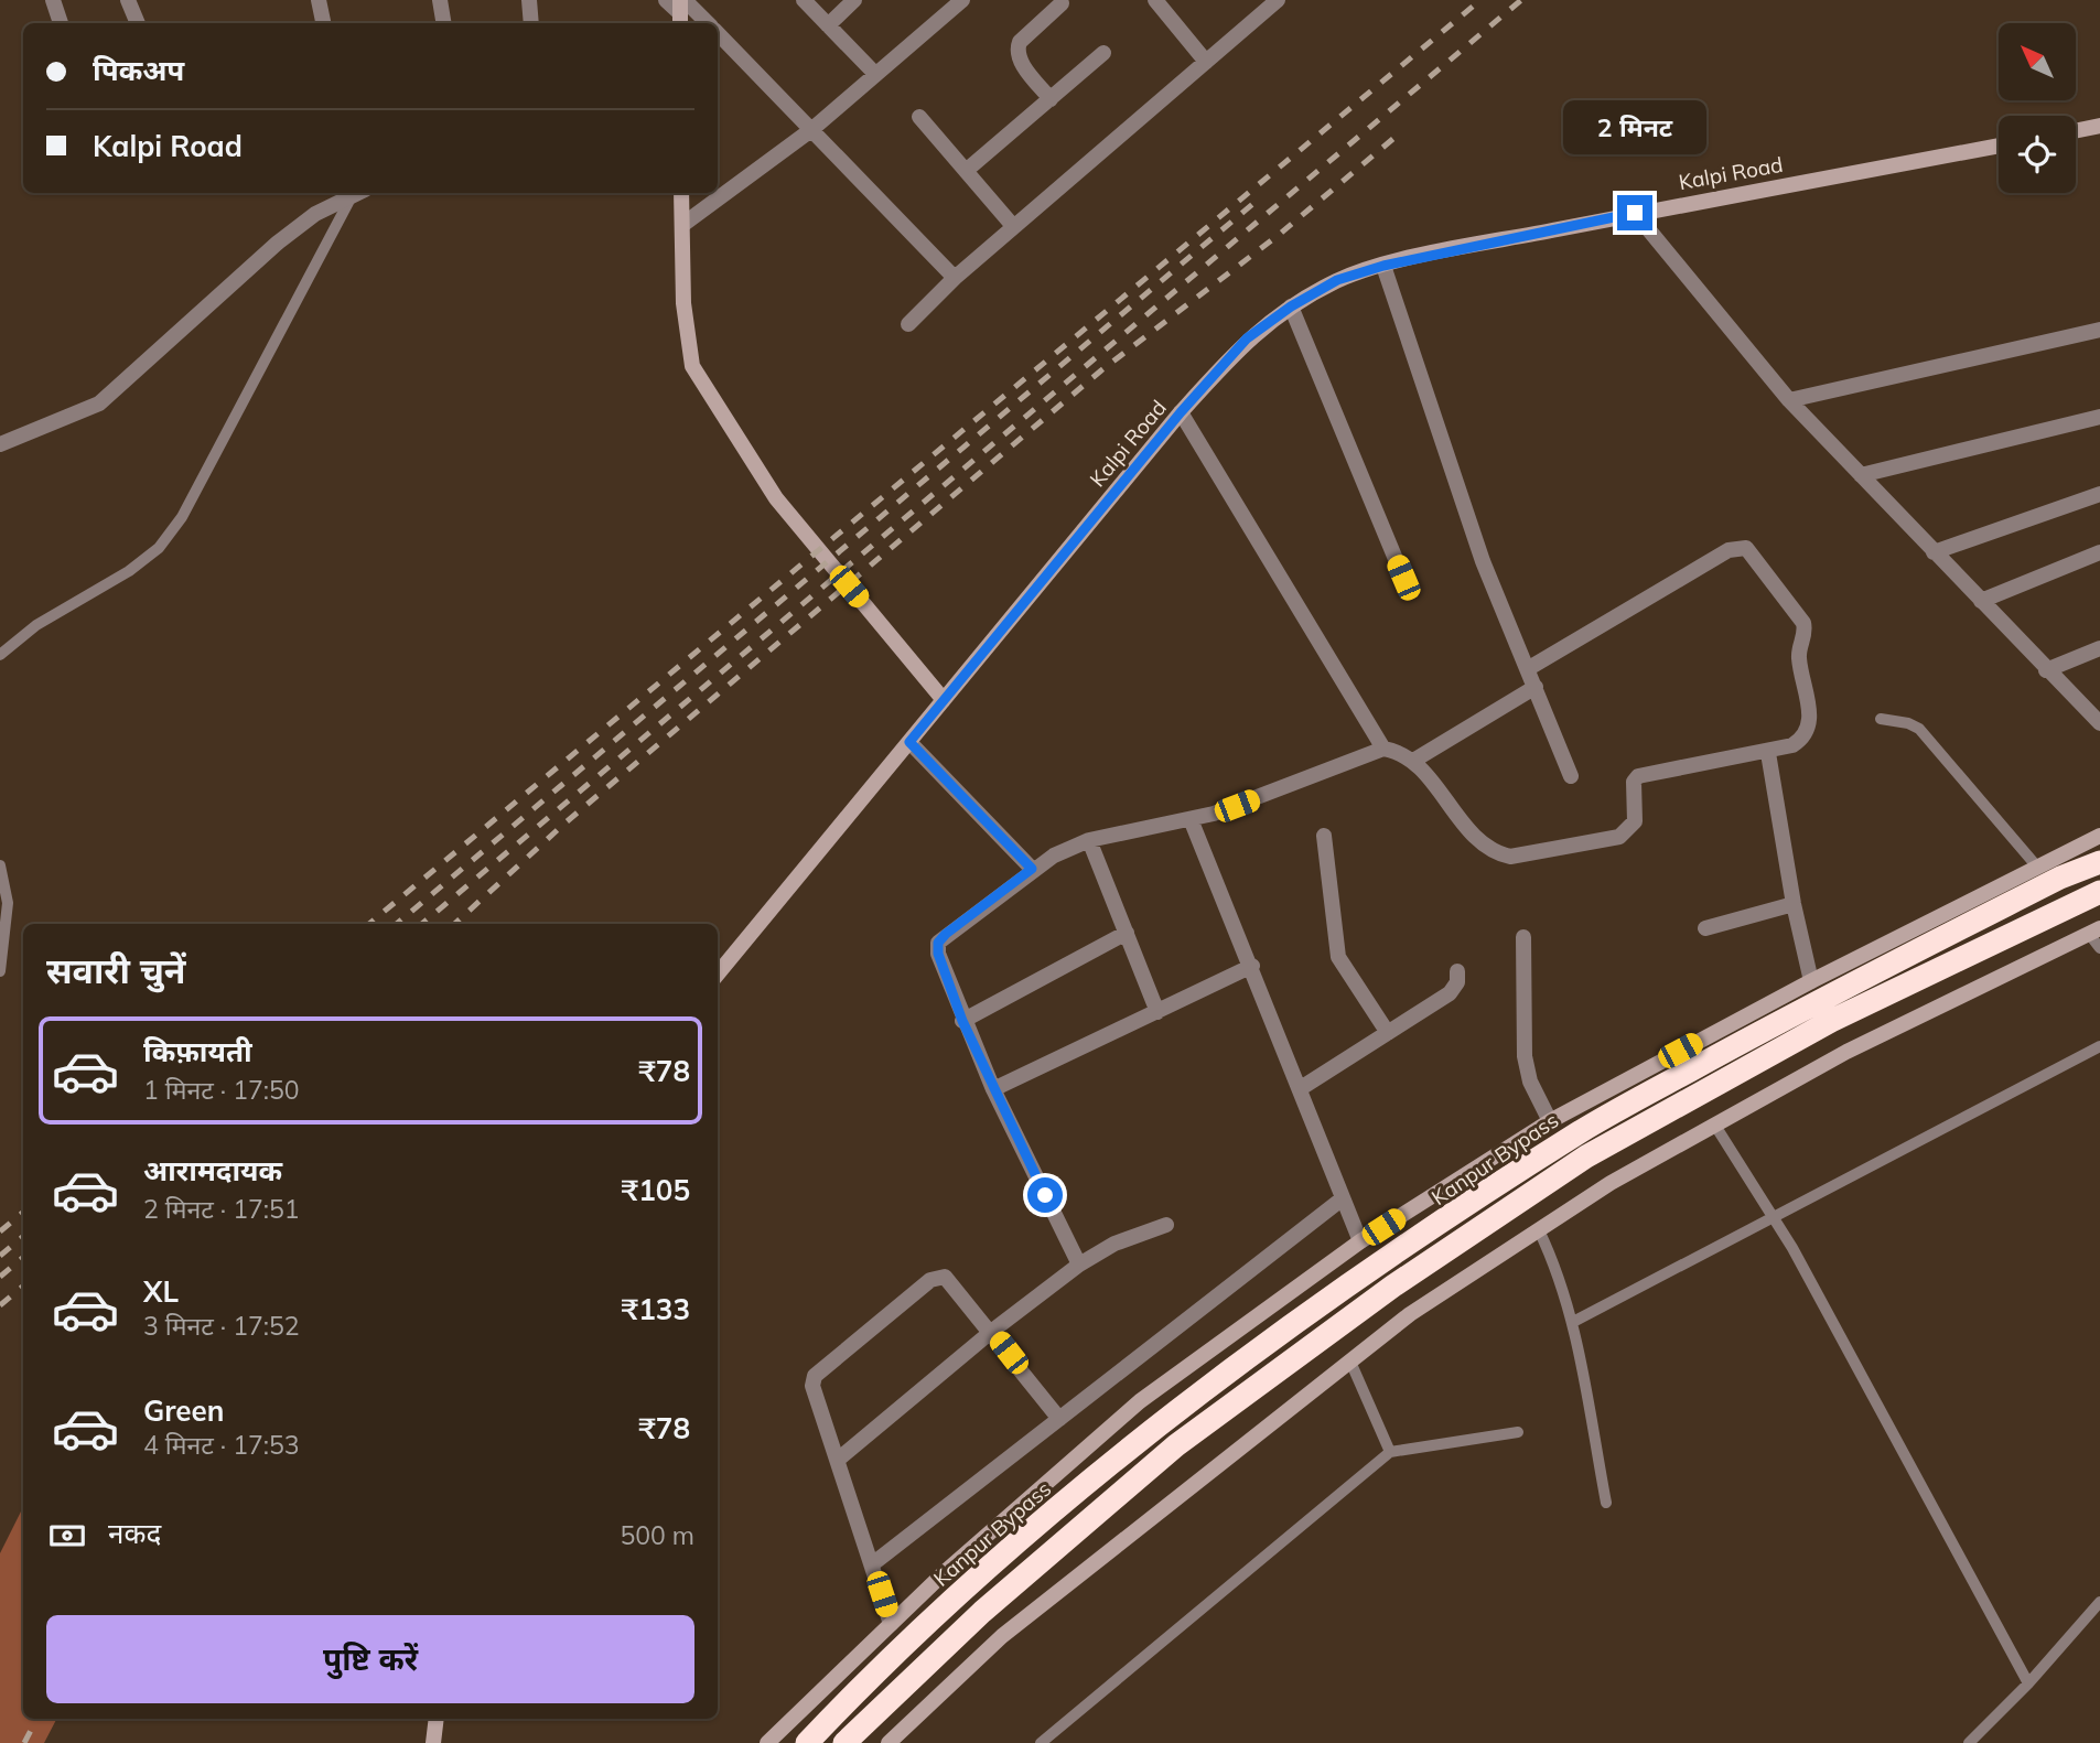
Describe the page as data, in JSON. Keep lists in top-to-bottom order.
{
  "streets": {
    "highway": ["Kanpur Bypass"],
    "main road": ["Kalpi Road"]
  },
  "north": "top left",
  "page": {
    "banner": ["पिकअप", "Kalpi Road"],
    "bubble": "2 मिनट",
    "heading": "सवारी चुनें",
    "list": [
      {
        "name": "किफ़ायती",
        "note": "1 मिनट · 17:50",
        "value": "₹78"
      },
      {
        "name": "आरामदायक",
        "note": "2 मिनट · 17:51",
        "value": "₹105"
      },
      {
        "name": "XL",
        "note": "3 मिनट · 17:52",
        "value": "₹133"
      },
      {
        "name": "Green",
        "note": "4 मिनट · 17:53",
        "value": "₹78"
      }
    ],
    "pay": ["नकद", "500 m"],
    "buttons": "पुष्टि करें"
  }
}
